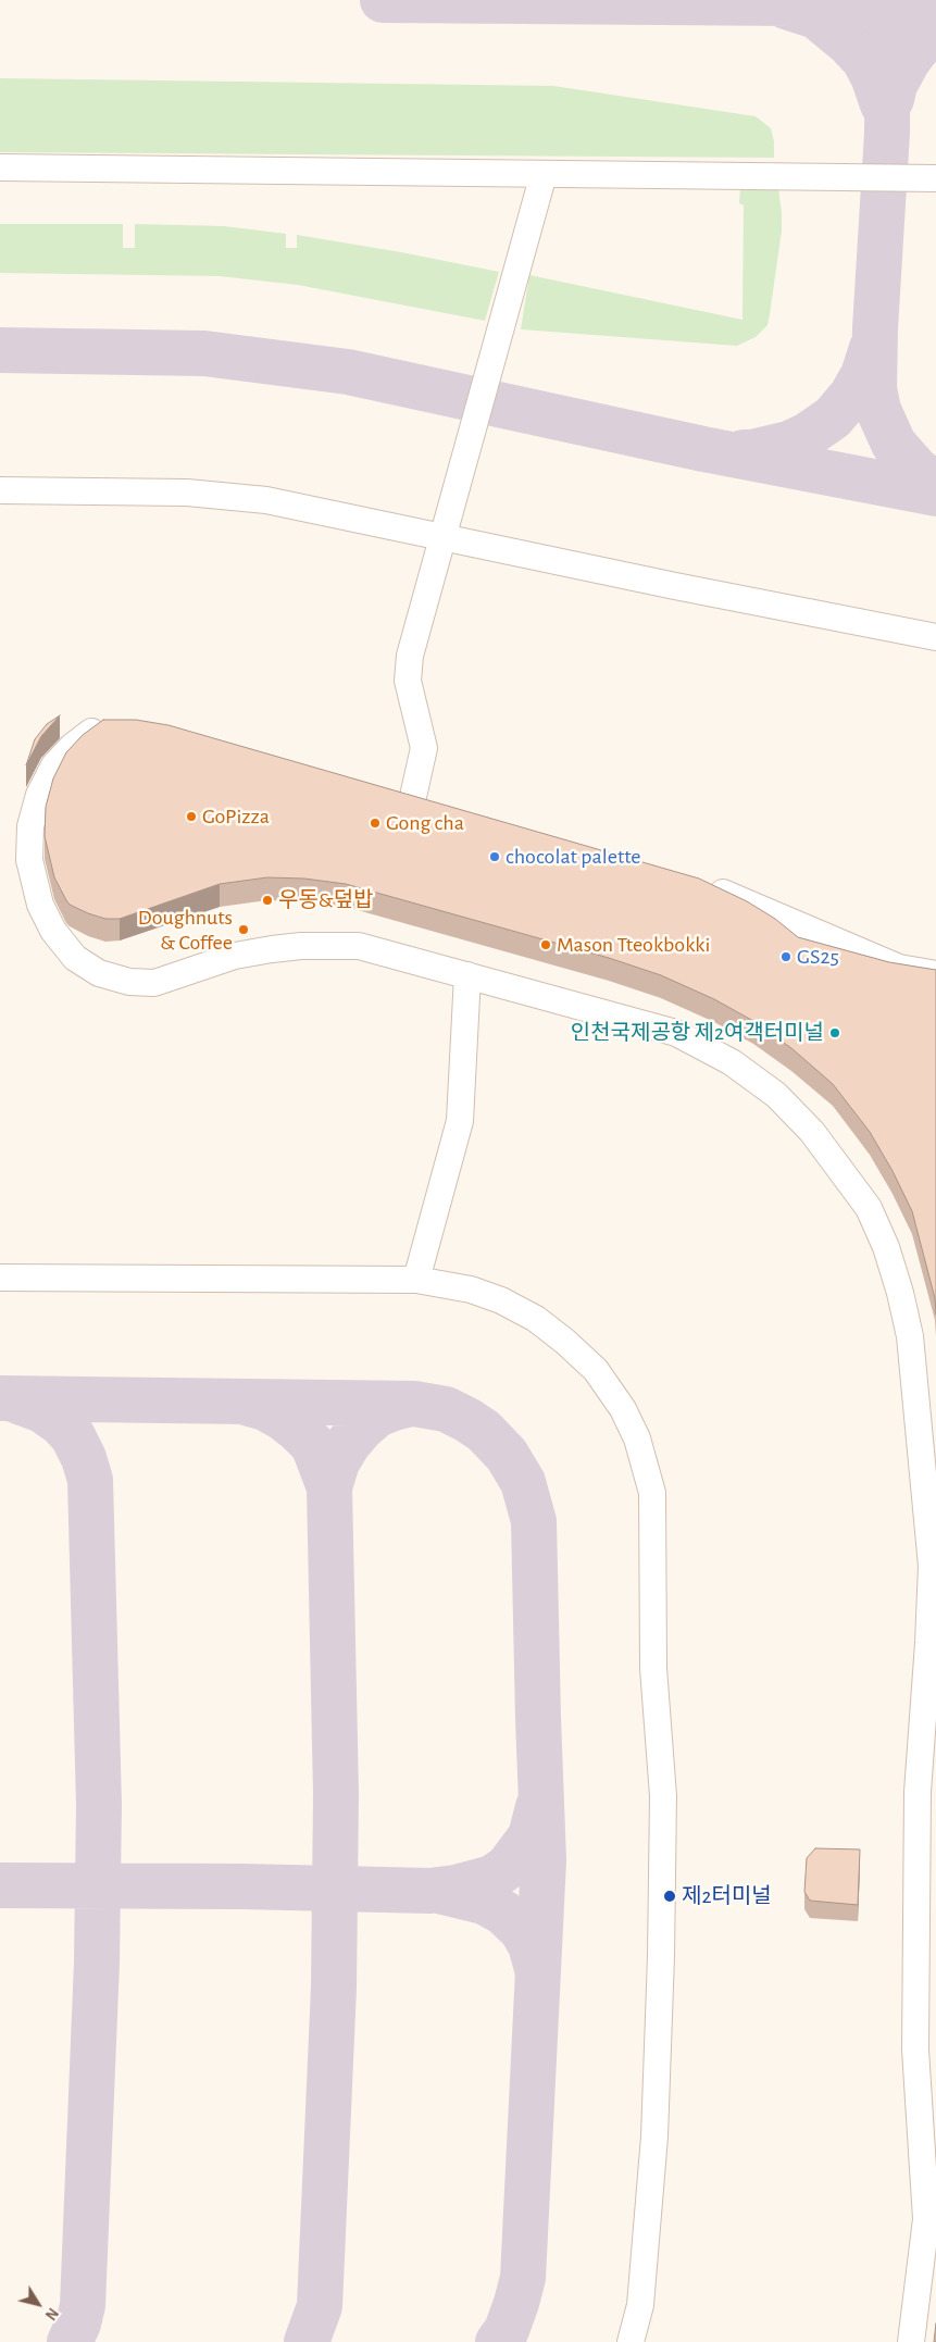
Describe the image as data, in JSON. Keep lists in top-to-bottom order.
{
  "places": [
    "GoPizza",
    "Gong cha",
    "chocolat palette",
    "우동&덮밥",
    "Doughnuts & Coffee",
    "Mason Tteokbokki",
    "GS25",
    "인천국제공항 제2여객터미널",
    "제2터미널"
  ],
  "north": "bottom right"
}
